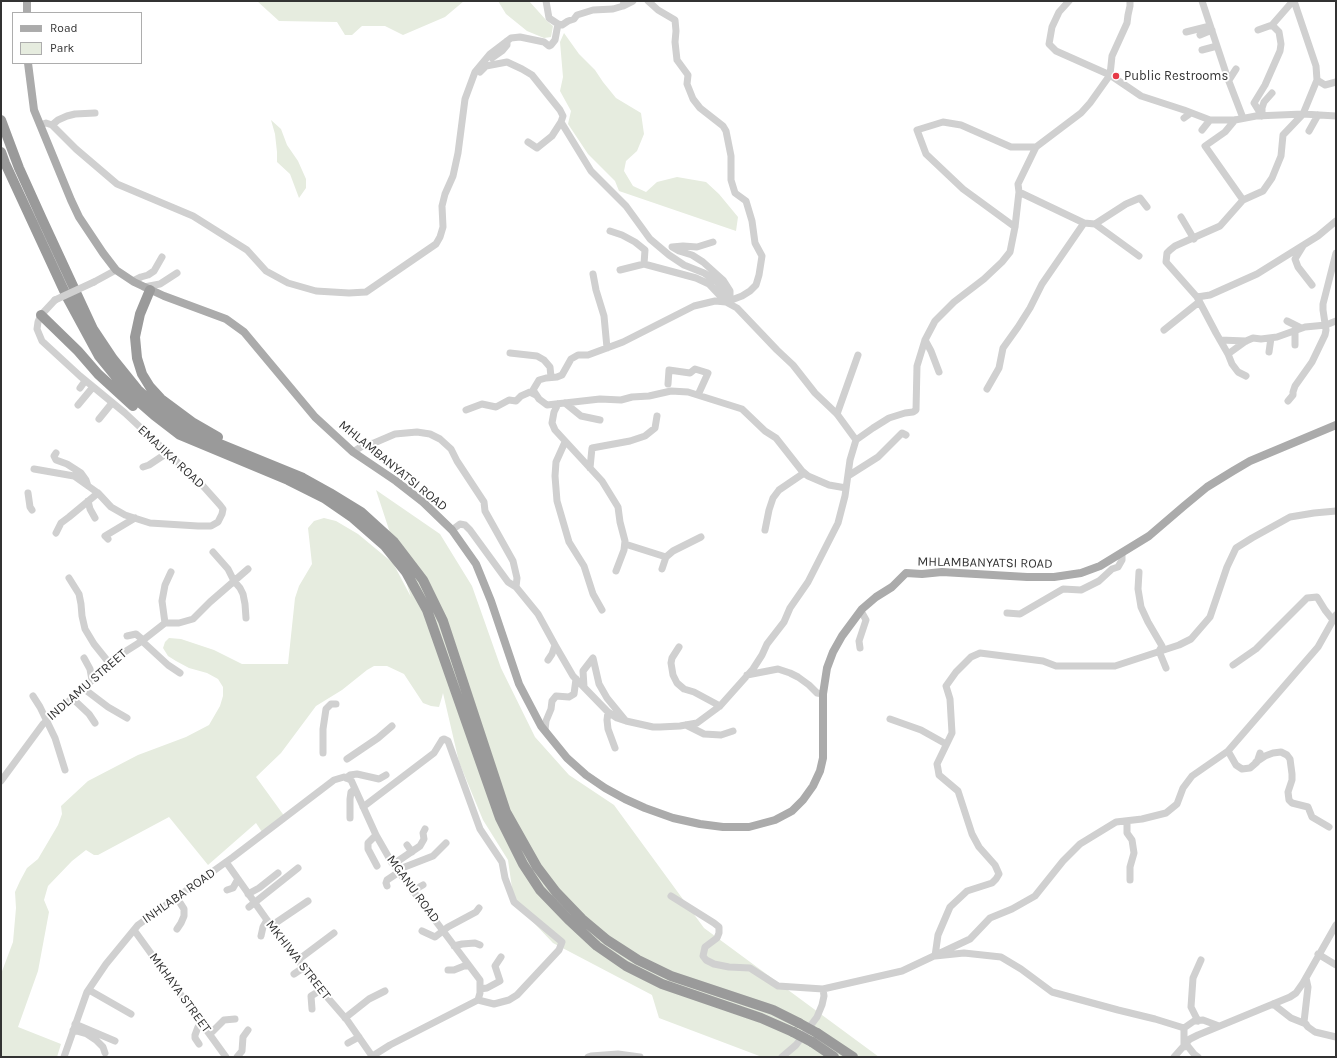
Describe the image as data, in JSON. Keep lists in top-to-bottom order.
{
  "streets": {
    "main road": ["MHLAMBANYATSI ROAD"],
    "street": [
      "EMAJIKA ROAD",
      "INDLAMU STREET",
      "MGANU ROAD",
      "INHLABA ROAD",
      "MKHIWA STREET",
      "MKHAYA STREET"
    ]
  },
  "crossings": [
    ["MGANU ROAD", "INHLABA ROAD"],
    ["INHLABA ROAD", "MKHIWA STREET"],
    ["INHLABA ROAD", "MKHAYA STREET"]
  ],
  "places": ["Public Restrooms"],
  "legend": ["Road", "Park"]
}
